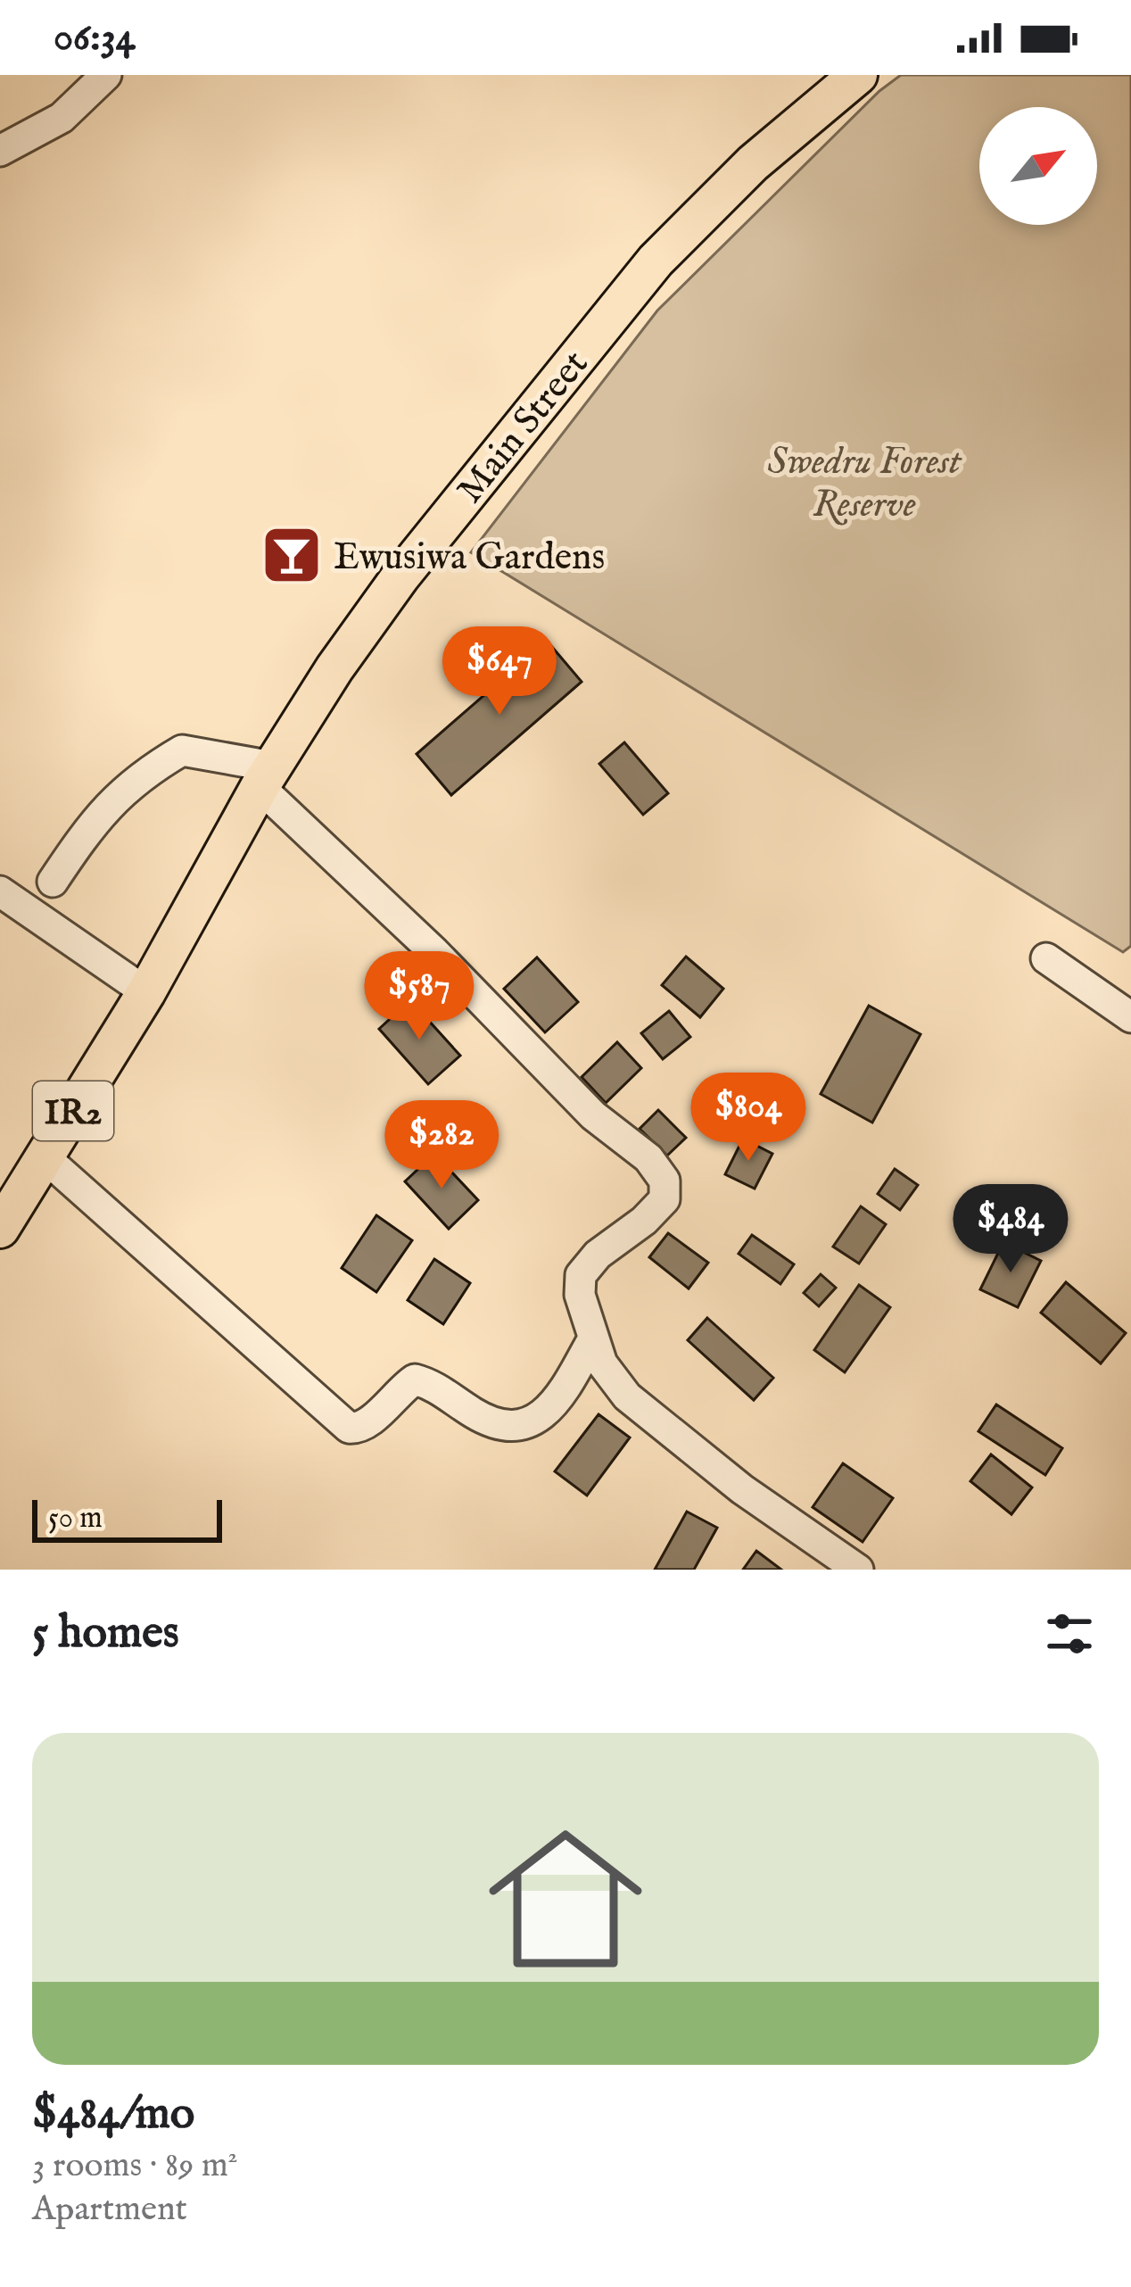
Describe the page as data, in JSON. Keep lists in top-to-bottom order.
{
  "streets": {
    "main road": ["Main Street", "IR2"]
  },
  "crossings": [
    ["Main Street", "IR2"]
  ],
  "parks": ["Swedru Forest Reserve"],
  "places": {
    "bar": ["Ewusiwa Gardens"]
  },
  "scale_bar": "50 m",
  "north": "top right",
  "page": {
    "status": "06:34",
    "price": [
      "$647",
      "$587",
      "$804",
      "$282",
      "$484"
    ],
    "scale": "50 m",
    "heading": "5 homes",
    "list": [
      {
        "name": "$484/mo",
        "note": "3 rooms · 89 m² · Apartment"
      }
    ]
  }
}
